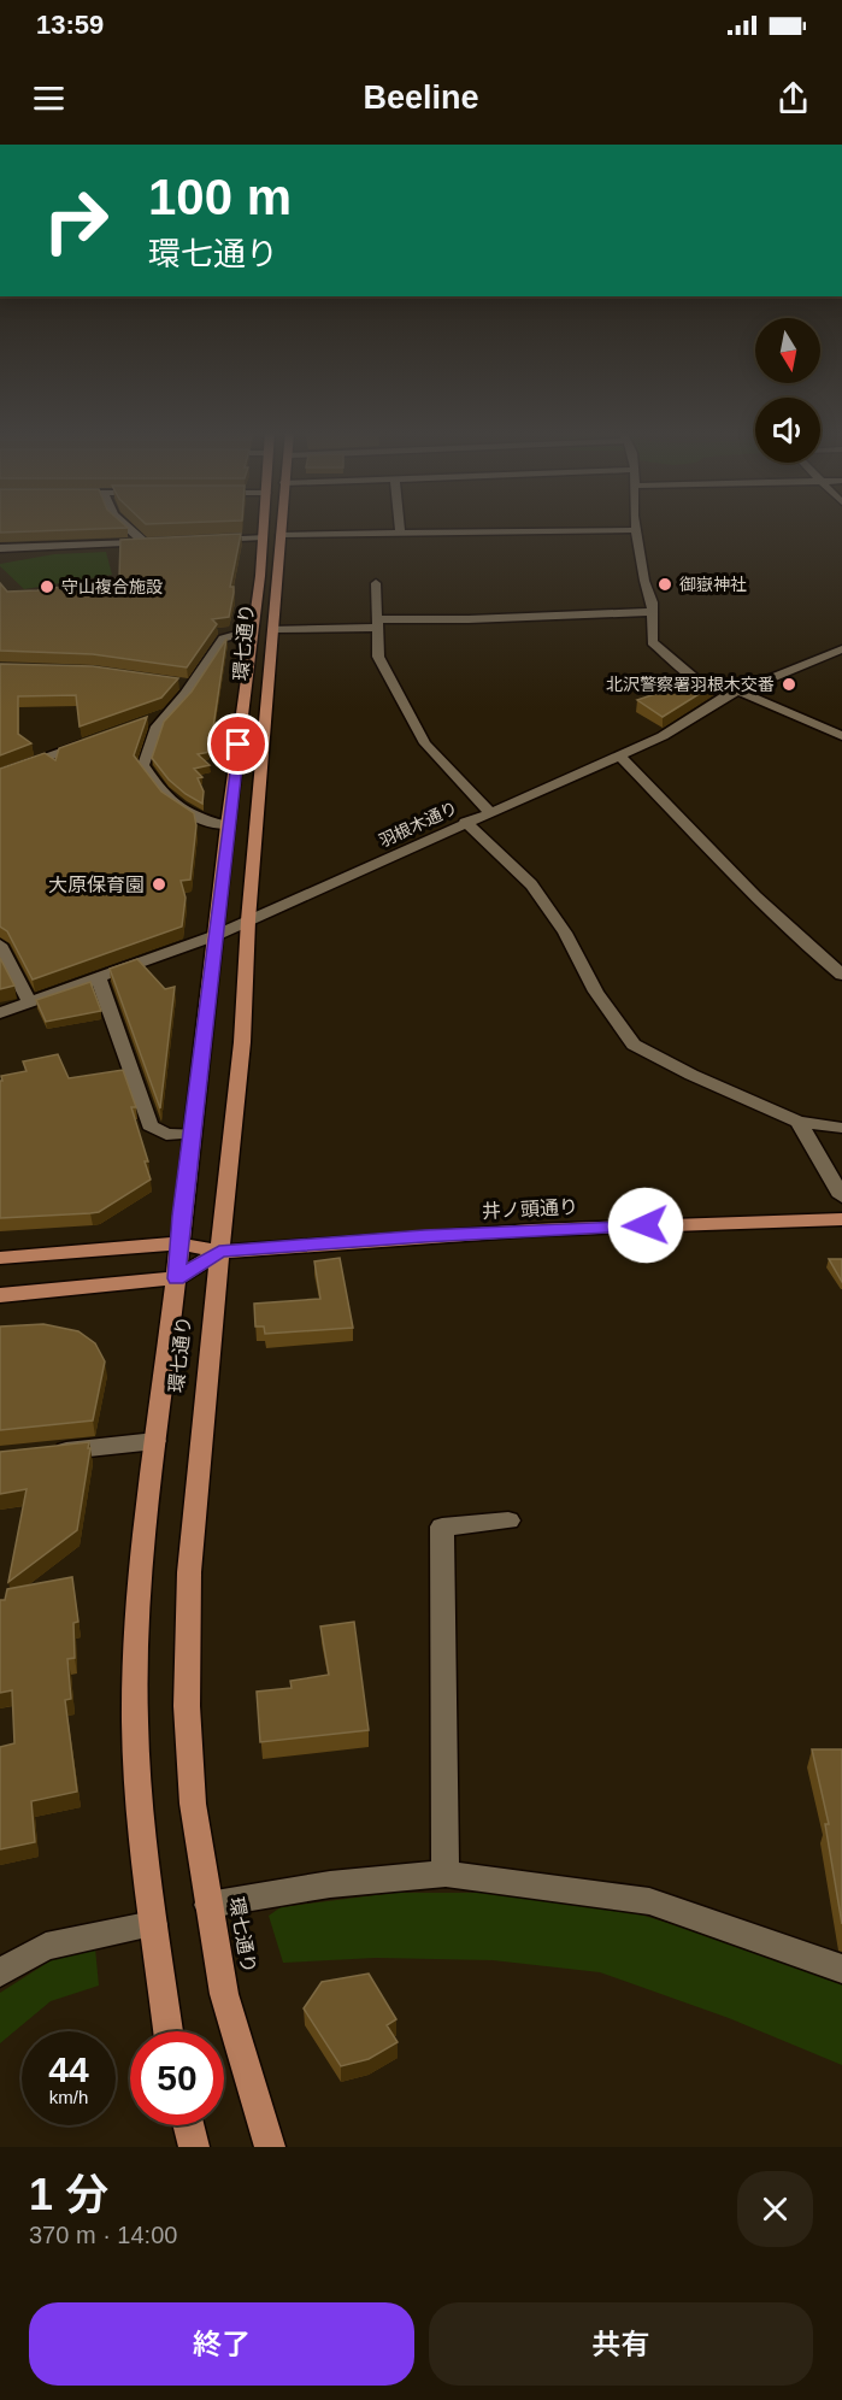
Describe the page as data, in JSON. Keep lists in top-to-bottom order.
{
  "streets": {
    "main road": ["環七通り", "井ノ頭通り"],
    "street": ["羽根木通り"]
  },
  "crossings": [
    ["環七通り", "羽根木通り"],
    ["環七通り", "井ノ頭通り"]
  ],
  "places": [
    "御嶽神社",
    "守山複合施設",
    "北沢警察署羽根木交番",
    "大原保育園"
  ],
  "north": "bottom",
  "page": {
    "status": "13:59",
    "header": "Beeline",
    "turn": ["100 m", "環七通り"],
    "speed": "44 km/h",
    "limit": "50",
    "heading": ["1 分", "370 m · 14:00"],
    "buttons": ["終了", "共有"]
  }
}
